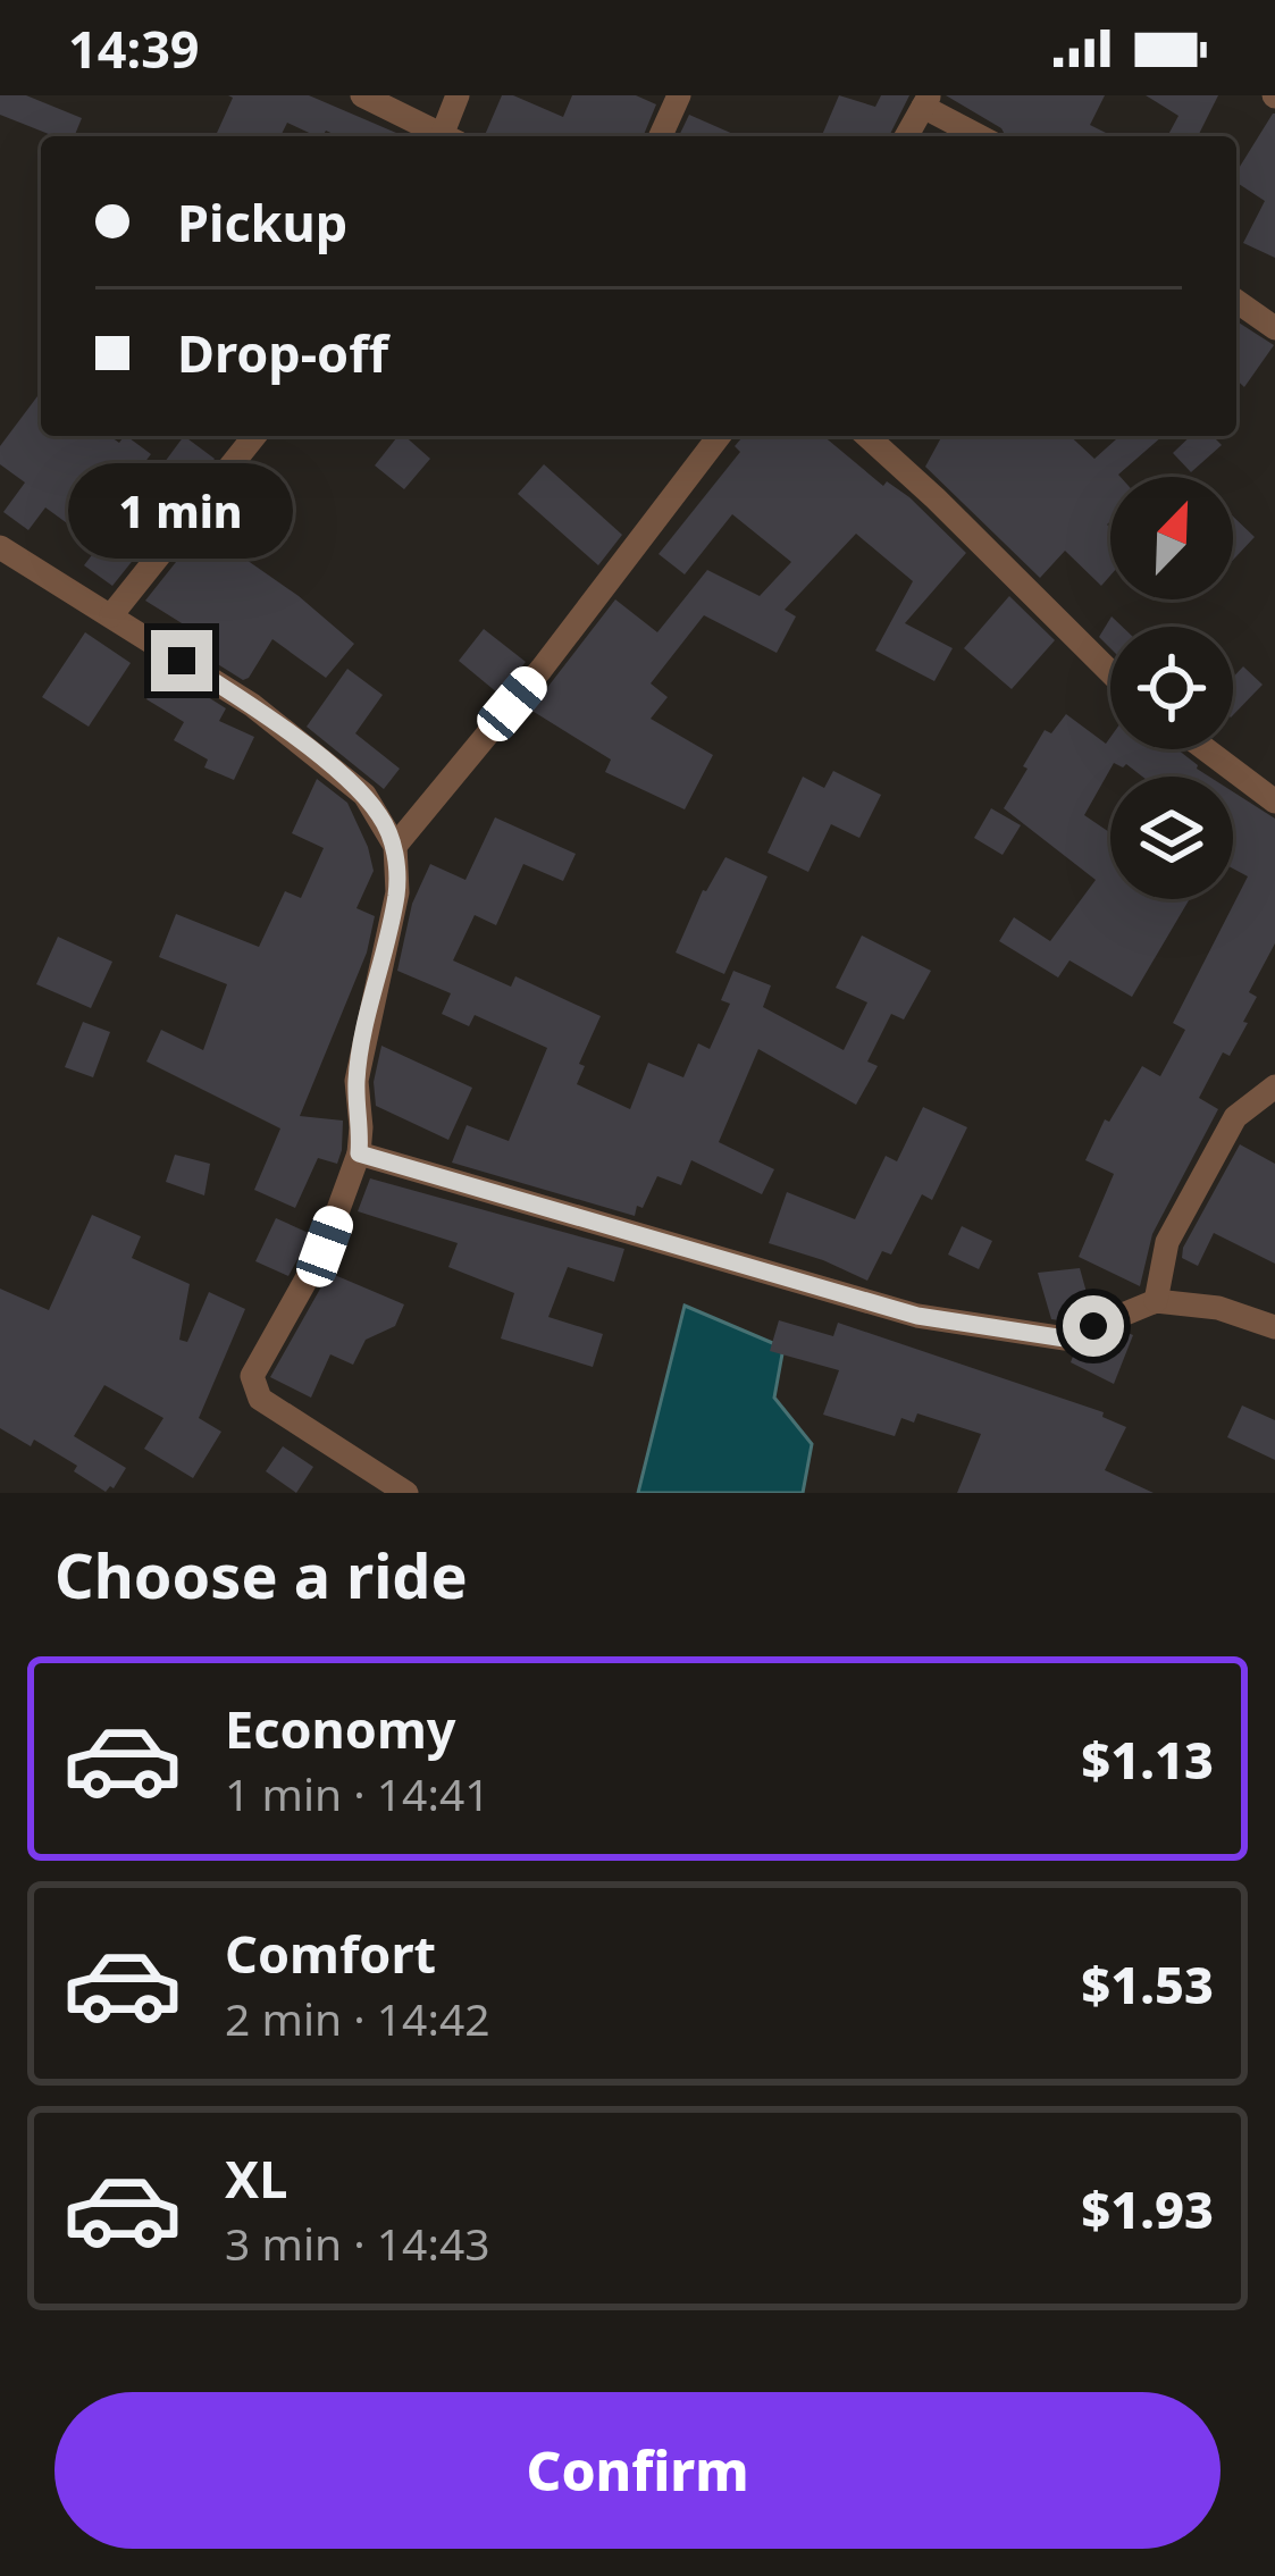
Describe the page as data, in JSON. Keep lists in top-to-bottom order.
{
  "north": "top right",
  "page": {
    "status": "14:39",
    "banner": ["Pickup", "Drop-off"],
    "bubble": "1 min",
    "heading": "Choose a ride",
    "list": [
      {
        "name": "Economy",
        "note": "1 min · 14:41",
        "value": "$1.13"
      },
      {
        "name": "Comfort",
        "note": "2 min · 14:42",
        "value": "$1.53"
      },
      {
        "name": "XL",
        "note": "3 min · 14:43",
        "value": "$1.93"
      }
    ],
    "buttons": "Confirm"
  }
}
